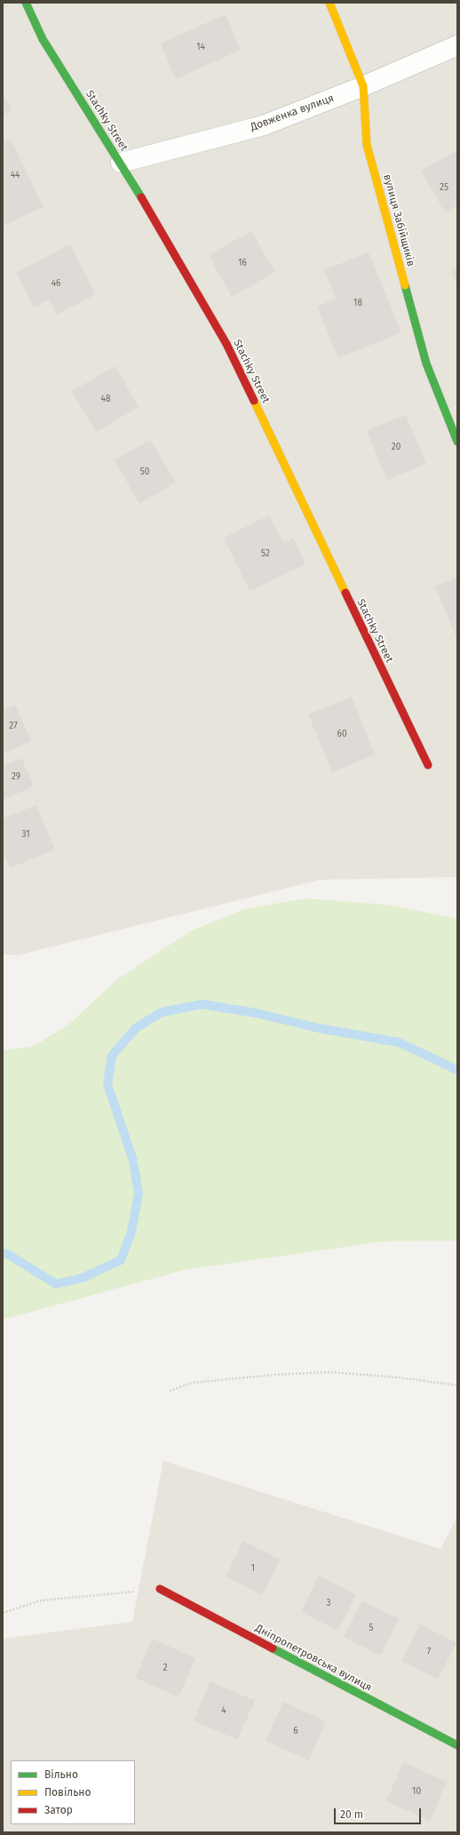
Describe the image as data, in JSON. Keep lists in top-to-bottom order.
{
  "streets": {
    "street": [
      "Довженка вулиця",
      "Stachky Street",
      "вулиця Забійщиків",
      "Дніпропетровська вулиця"
    ]
  },
  "crossings": [
    ["Довженка вулиця", "Stachky Street"],
    ["Довженка вулиця", "вулиця Забійщиків"]
  ],
  "house_numbers": [
    "14",
    "44",
    "25",
    "16",
    "46",
    "18",
    "48",
    "20",
    "50",
    "52",
    "27",
    "60",
    "29",
    "31",
    "1",
    "3",
    "5",
    "7",
    "2",
    "4",
    "6",
    "10"
  ],
  "legend": ["Вільно", "Повільно", "Затор"],
  "scale_bar": "20 m"
}
